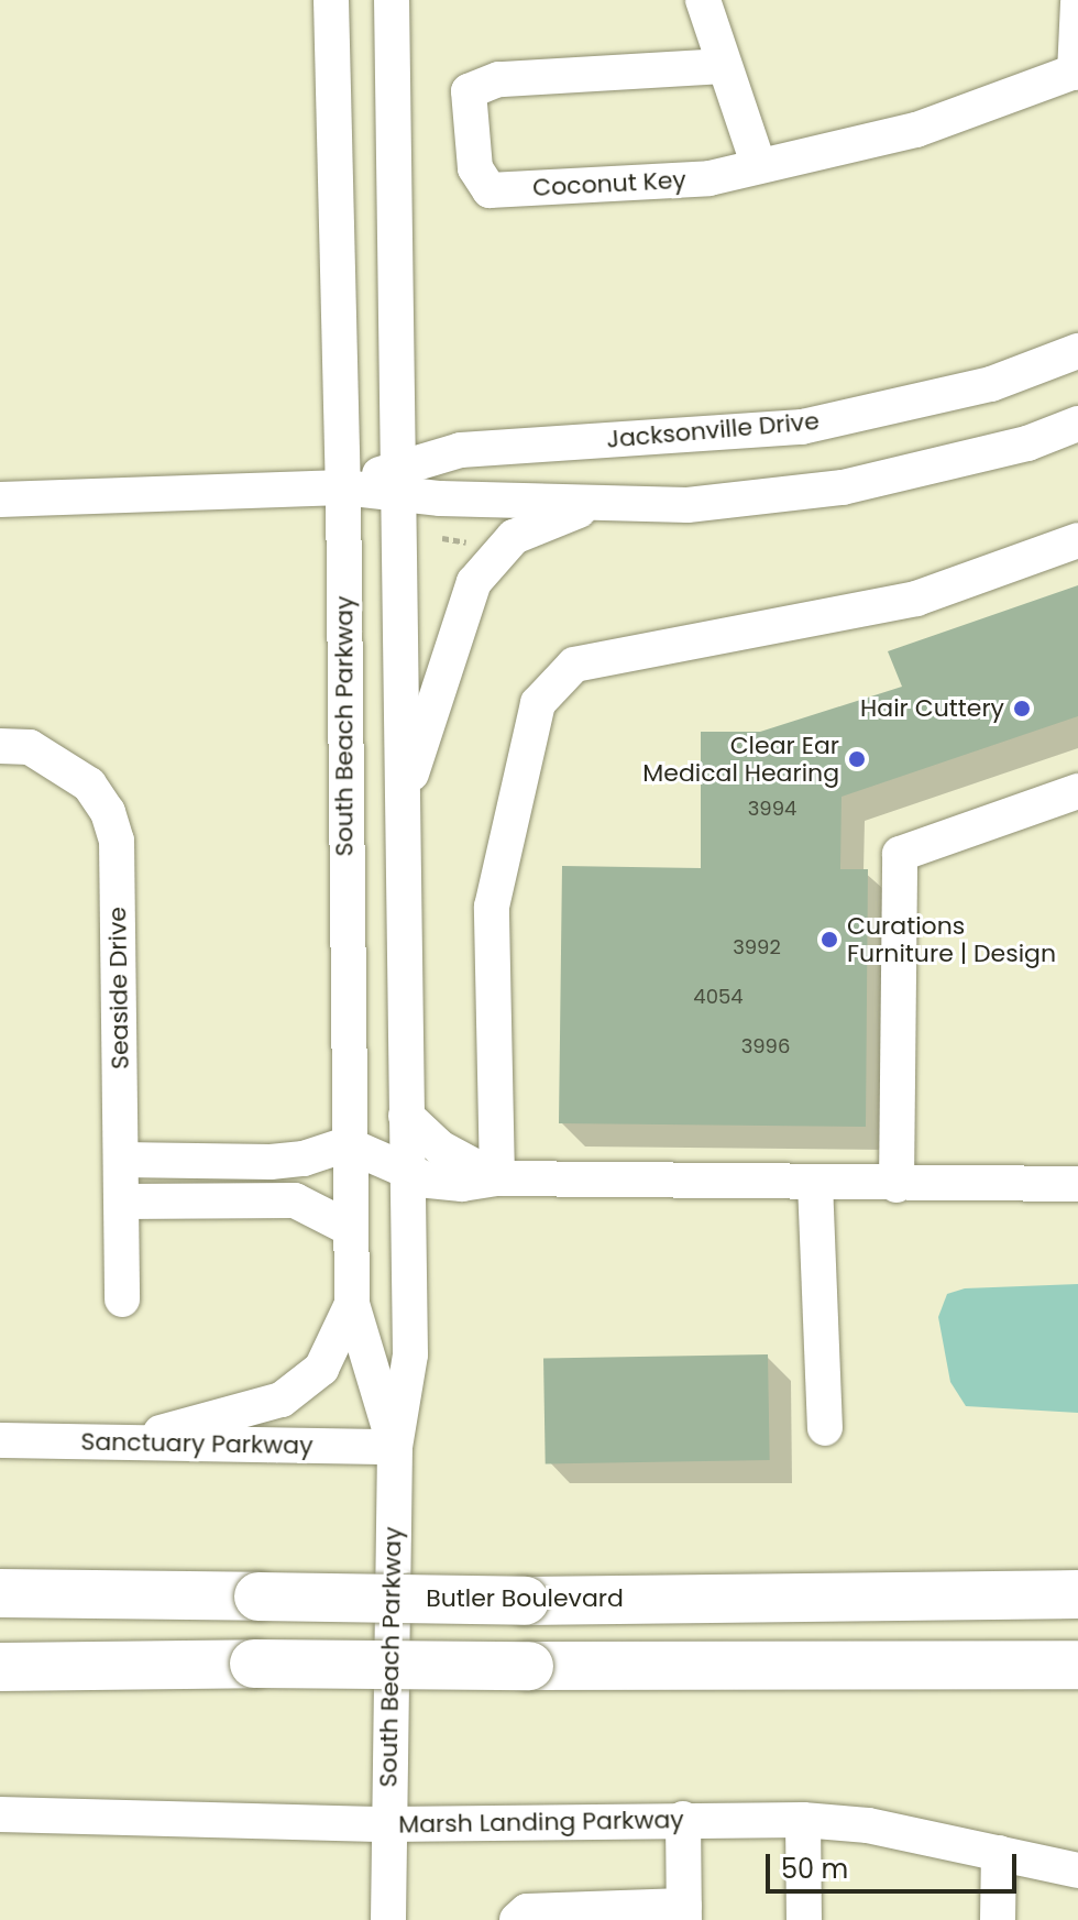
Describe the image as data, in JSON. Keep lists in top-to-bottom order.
{
  "streets": {
    "highway": ["Butler Boulevard"],
    "street": [
      "Coconut Key",
      "Jacksonville Drive",
      "South Beach Parkway",
      "Seaside Drive",
      "Sanctuary Parkway",
      "Marsh Landing Parkway"
    ]
  },
  "crossings": [
    ["Jacksonville Drive", "South Beach Parkway"],
    ["South Beach Parkway", "Sanctuary Parkway"],
    ["South Beach Parkway", "Marsh Landing Parkway"]
  ],
  "places": ["Hair Cuttery", "Clear Ear Medical Hearing", "Curations Furniture | Design"],
  "house_numbers": [
    "3994",
    "3992",
    "4054",
    "3996"
  ],
  "scale_bar": "50 m"
}
